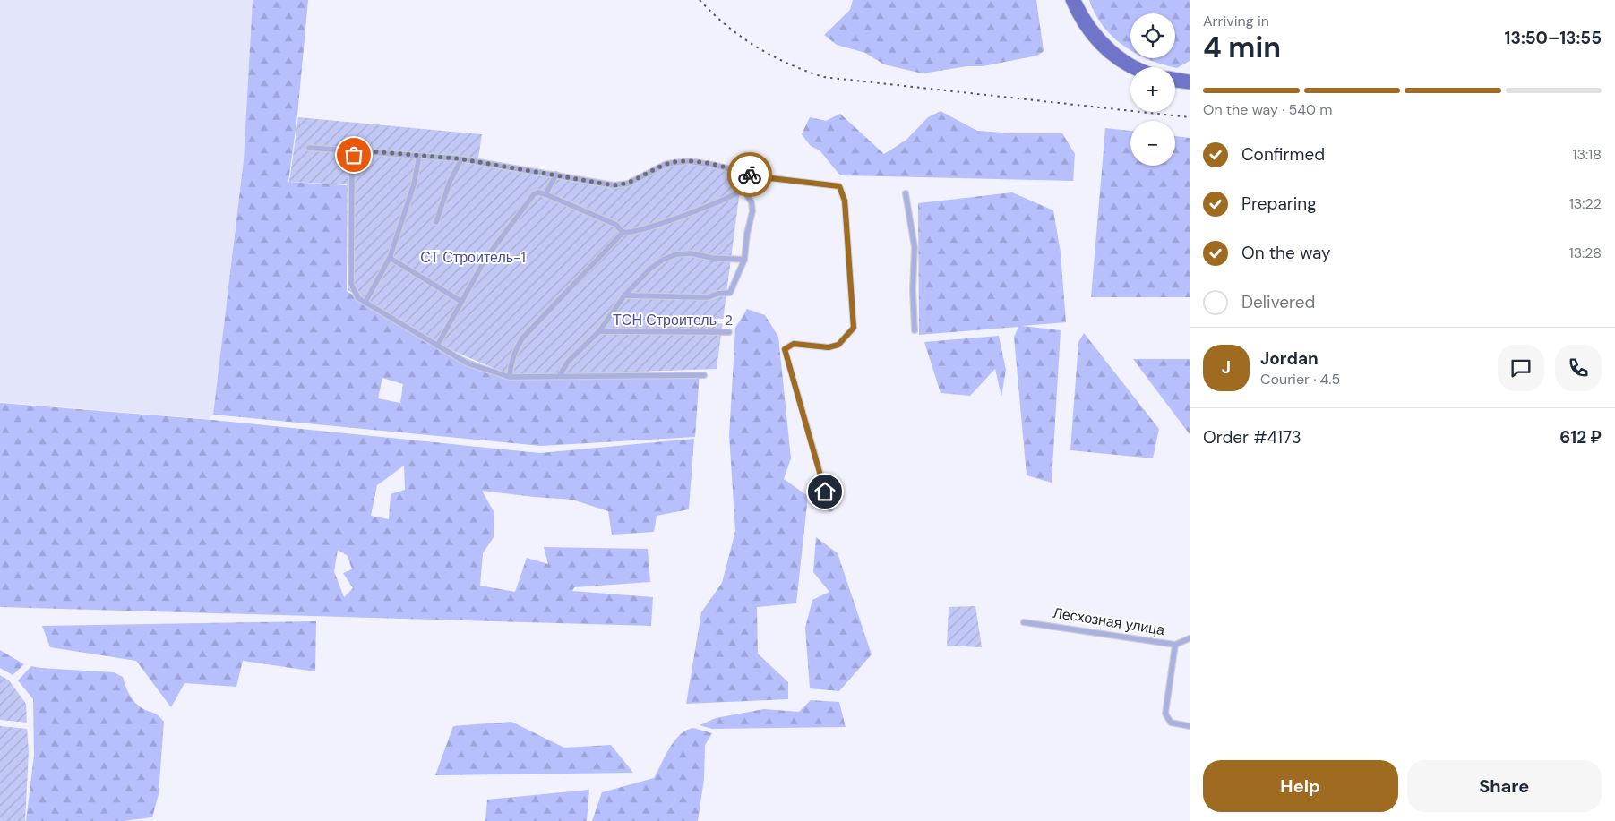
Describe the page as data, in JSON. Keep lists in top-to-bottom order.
{
  "streets": {
    "street": ["Лесхозная улица"]
  },
  "parks": ["СТ Строитель-1", "ТСН Строитель-2"],
  "page": {
    "heading": ["4 min", "Arriving in", "13:50–13:55"],
    "panel": [
      "Jordan",
      "Courier · 4.5",
      "Order #4173",
      "612 ₽"
    ],
    "map_buttons": ["+", "−"],
    "bar": "On the way · 540 m",
    "list": [
      ["Confirmed", "13:18"],
      ["Preparing", "13:22"],
      ["On the way", "13:28"],
      "Delivered"
    ],
    "round": "J",
    "buttons": ["Help", "Share"]
  }
}
